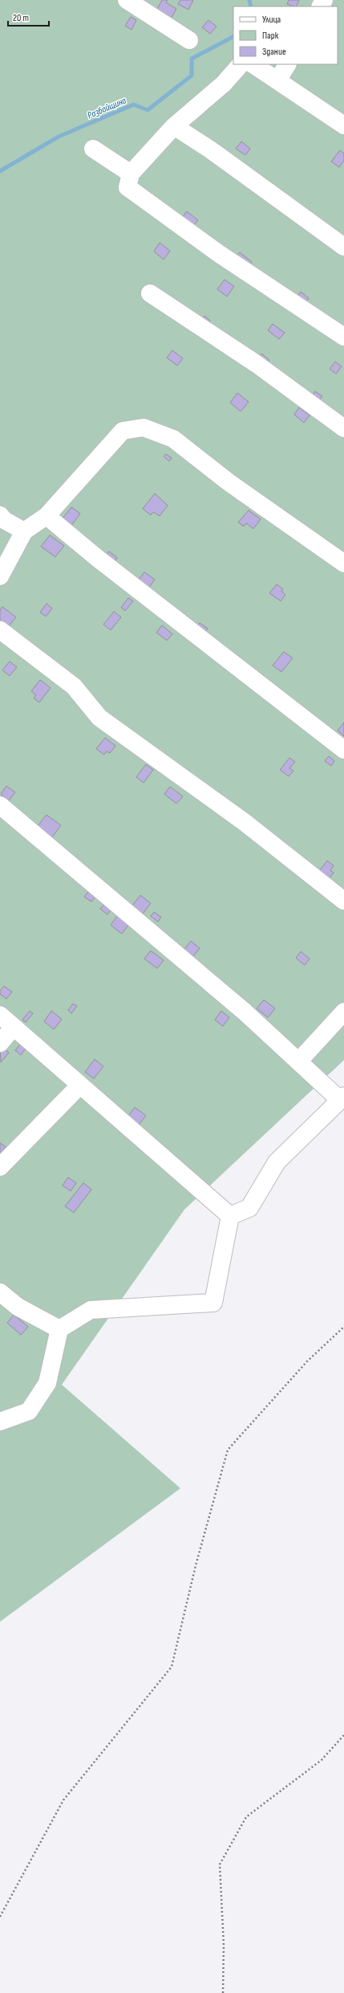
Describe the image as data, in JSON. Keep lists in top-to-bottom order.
{
  "water": ["Разбойщина"],
  "legend": ["Улица", "Парк", "Здание"],
  "scale_bar": "20 m"
}
